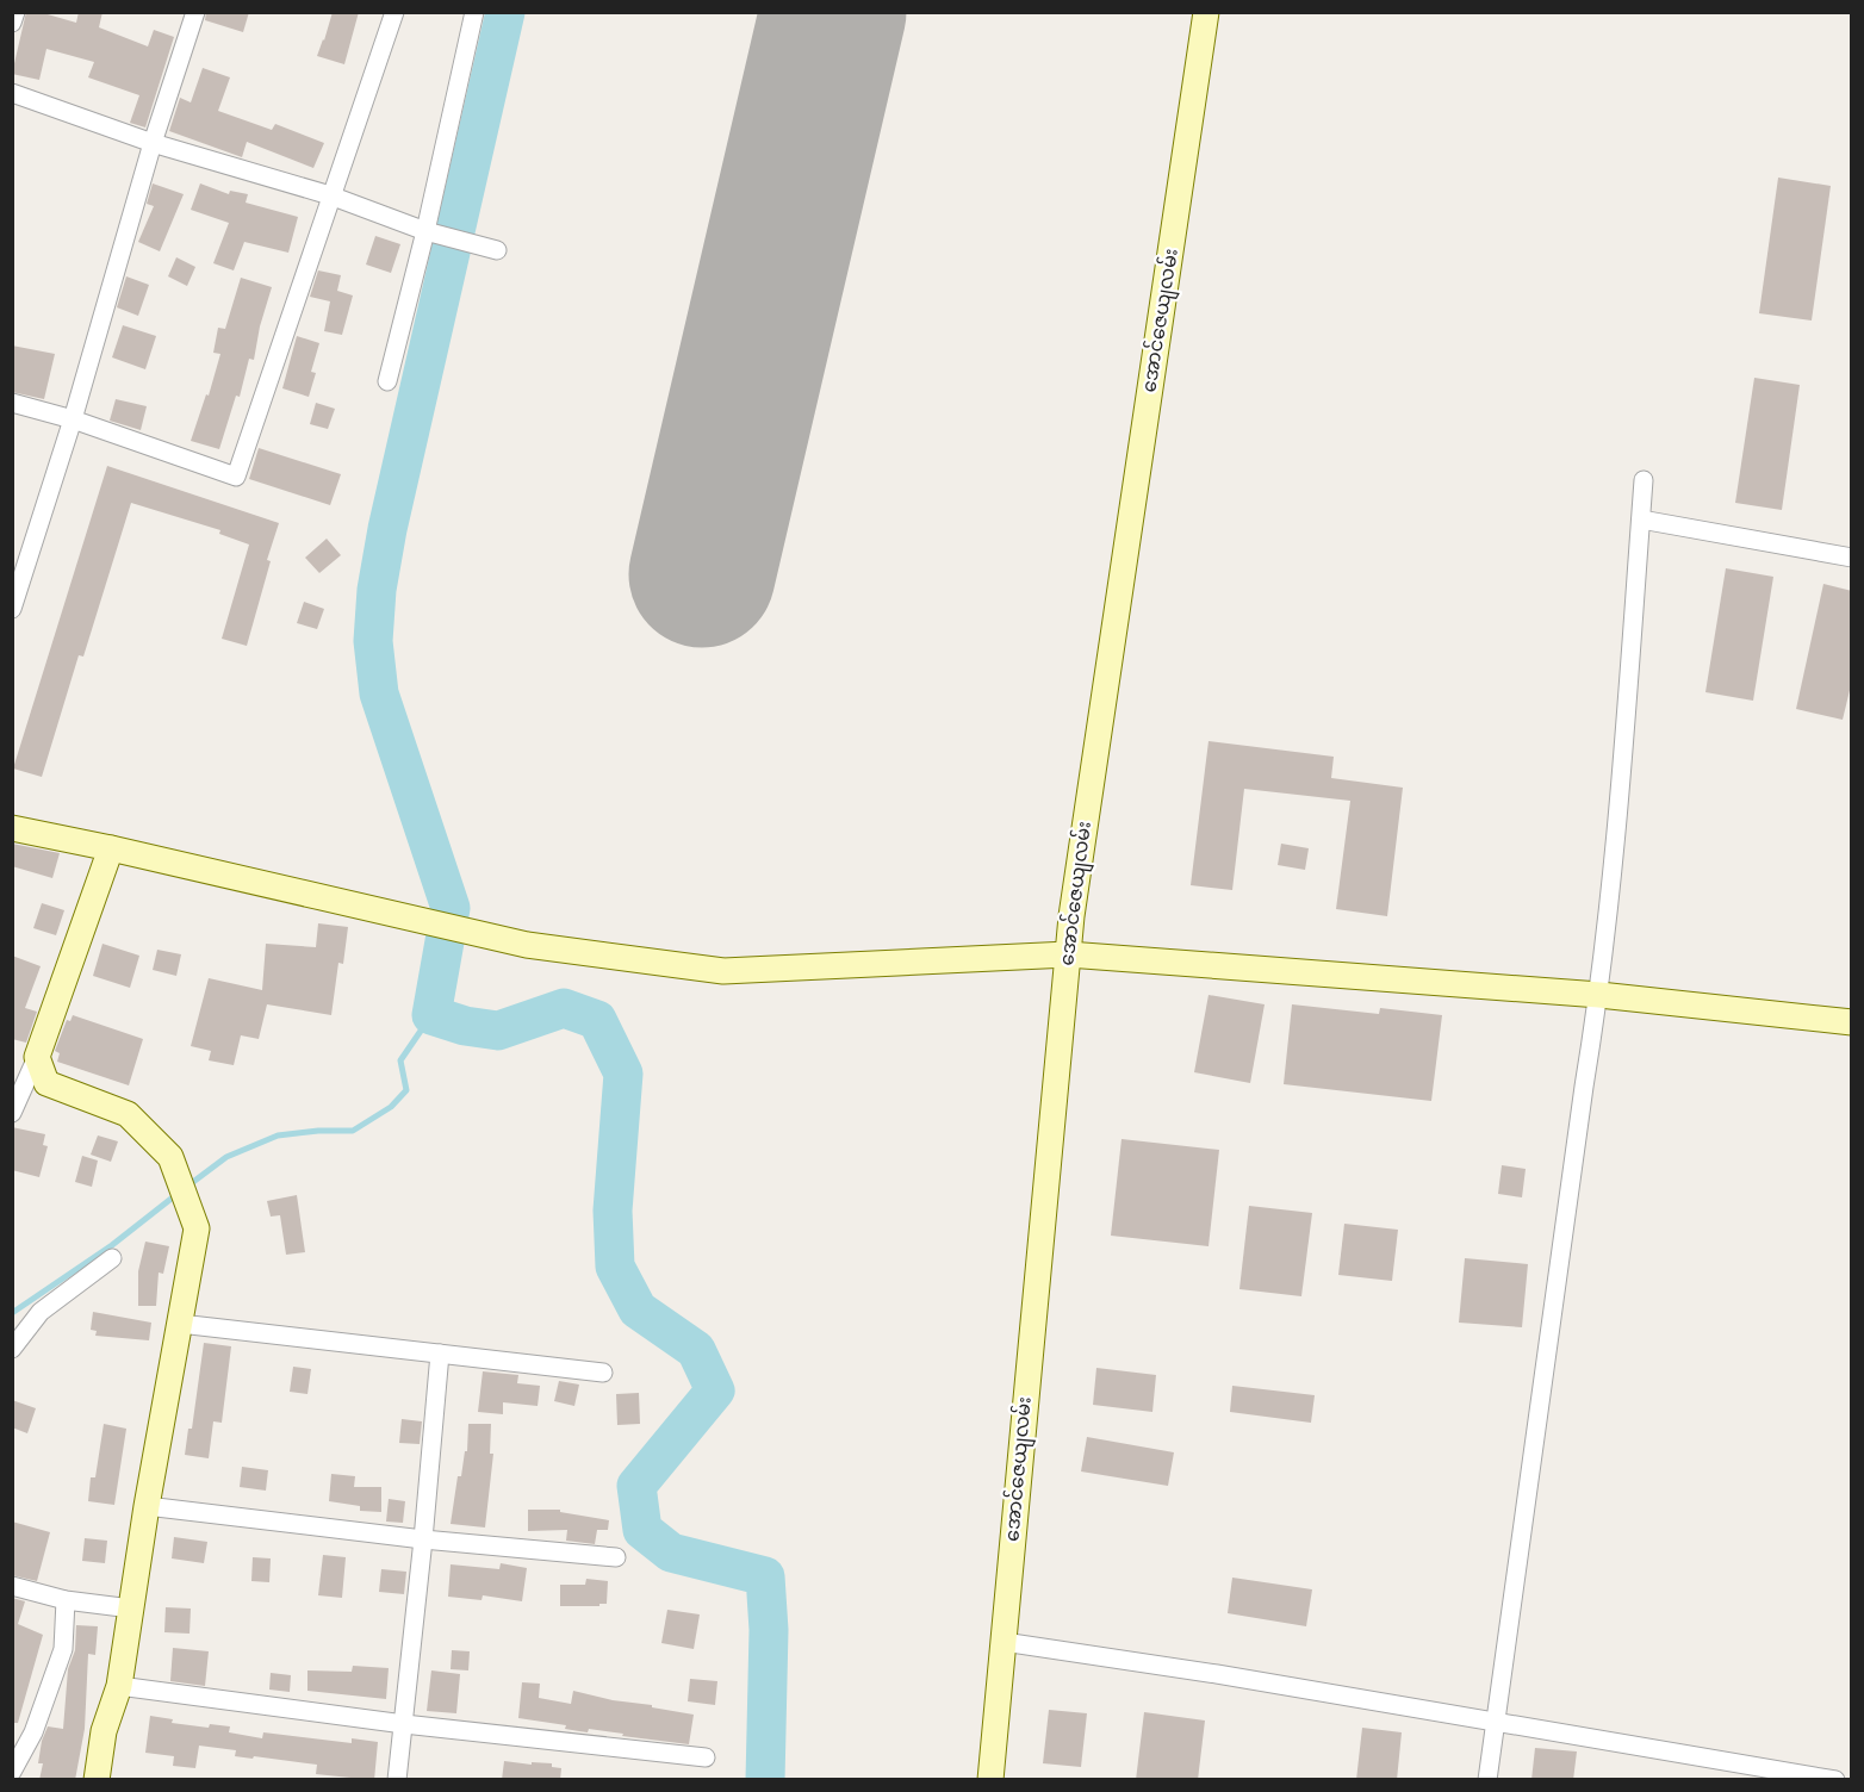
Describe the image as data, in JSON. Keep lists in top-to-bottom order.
{
  "streets": {
    "street": ["အောင်ဇေယျလမ်း"]
  }
}
